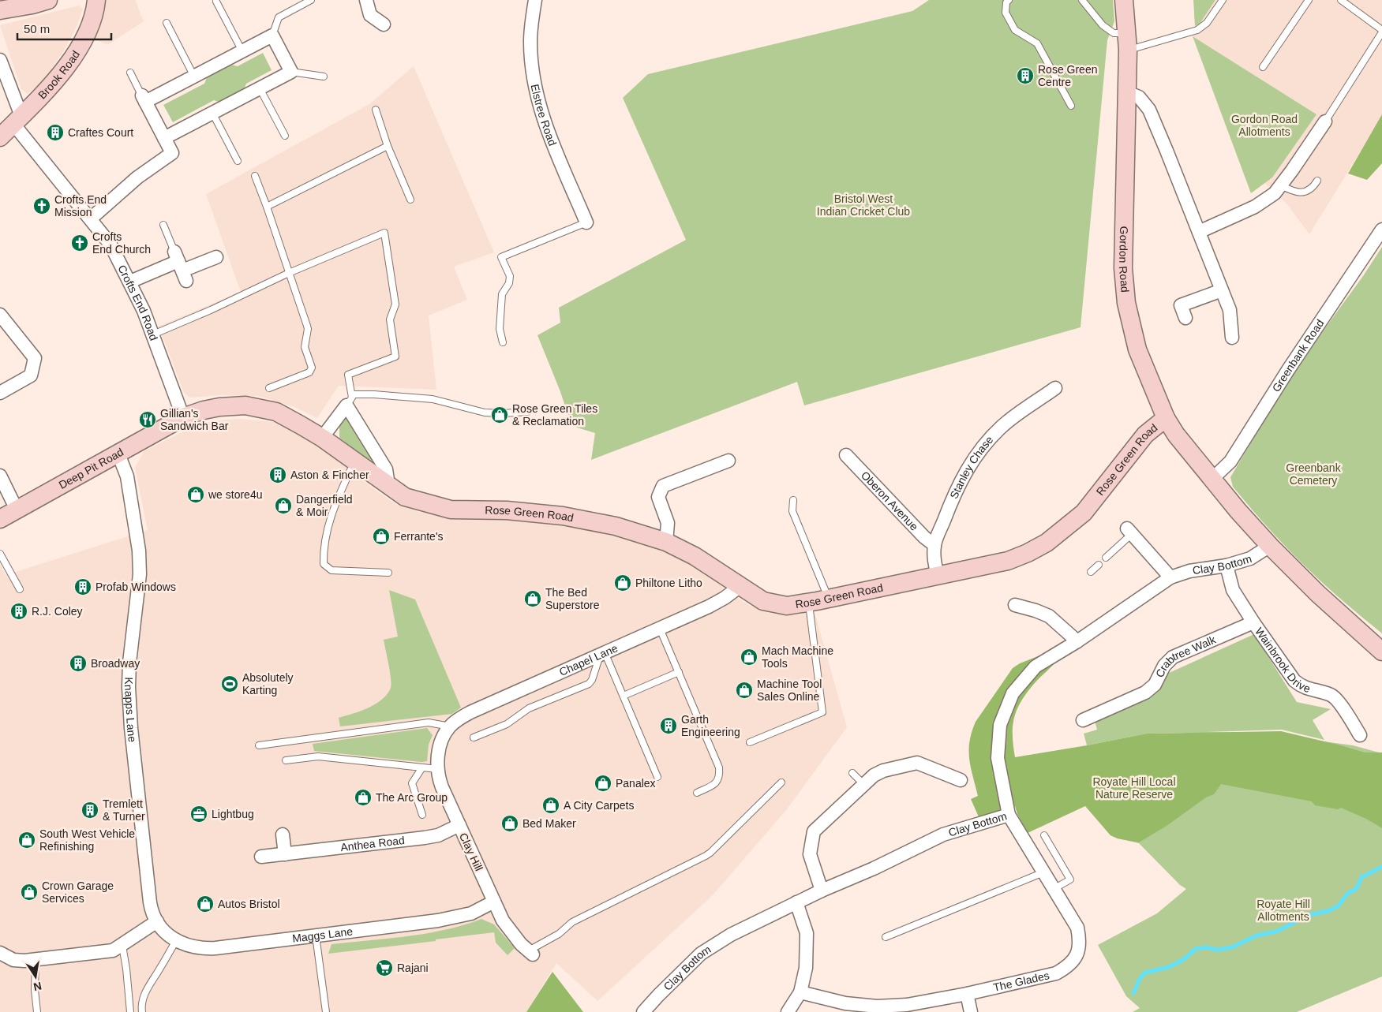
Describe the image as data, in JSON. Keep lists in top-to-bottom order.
{
  "streets": {
    "street": [
      "Brook Road",
      "Elstree Road",
      "Gordon Road",
      "Crofts End Road",
      "Greenbank Road",
      "Rose Green Road",
      "Deep Pit Road",
      "Stanley Chase",
      "Oberon Avenue",
      "Clay Bottom",
      "Wainbrook Drive",
      "Chapel Lane",
      "Crabtree Walk",
      "Knapps Lane",
      "Anthea Road",
      "Clay Hill",
      "Maggs Lane",
      "The Glades"
    ]
  },
  "crossings": [
    ["Brook Road", "Crofts End Road"],
    ["Gordon Road", "Rose Green Road"],
    ["Crofts End Road", "Rose Green Road"],
    ["Crofts End Road", "Deep Pit Road"],
    ["Greenbank Road", "Rose Green Road"],
    ["Rose Green Road", "Deep Pit Road"],
    ["Rose Green Road", "Stanley Chase"],
    ["Rose Green Road", "Clay Bottom"],
    ["Rose Green Road", "Chapel Lane"],
    ["Deep Pit Road", "Knapps Lane"],
    ["Stanley Chase", "Oberon Avenue"],
    ["Clay Bottom", "Wainbrook Drive"],
    ["Clay Bottom", "The Glades"],
    ["Wainbrook Drive", "Crabtree Walk"],
    ["Chapel Lane", "Clay Hill"],
    ["Knapps Lane", "Maggs Lane"],
    ["Anthea Road", "Clay Hill"],
    ["Clay Hill", "Maggs Lane"]
  ],
  "parks": [
    "Gordon Road Allotments",
    "Bristol West Indian Cricket Club",
    "Greenbank Cemetery",
    "Royate Hill Local Nature Reserve",
    "Royate Hill Allotments"
  ],
  "places": {
    "building": [
      "Rose Green Centre",
      "Craftes Court",
      "Aston & Fincher",
      "Profab Windows",
      "R.J. Coley",
      "Broadway",
      "Garth Engineering",
      "Tremlett & Turner"
    ],
    "church": ["Crofts End Mission", "Crofts End Church"],
    "shop": [
      "Rose Green Tiles & Reclamation",
      "we store4u",
      "Dangerfield & Moir",
      "Ferrante's",
      "Philtone Litho",
      "The Bed Superstore",
      "Mach Machine Tools",
      "Machine Tool Sales Online",
      "Panalex",
      "The Arc Group",
      "A City Carpets",
      "Bed Maker",
      "South West Vehicle Refinishing",
      "Crown Garage Services",
      "Autos Bristol"
    ],
    "restaurant": ["Gillian's Sandwich Bar"],
    "sports": ["Absolutely Karting"],
    "office": ["Lightbug"],
    "supermarket": ["Rajani"]
  },
  "scale_bar": "50 m",
  "north": "bottom"
}
